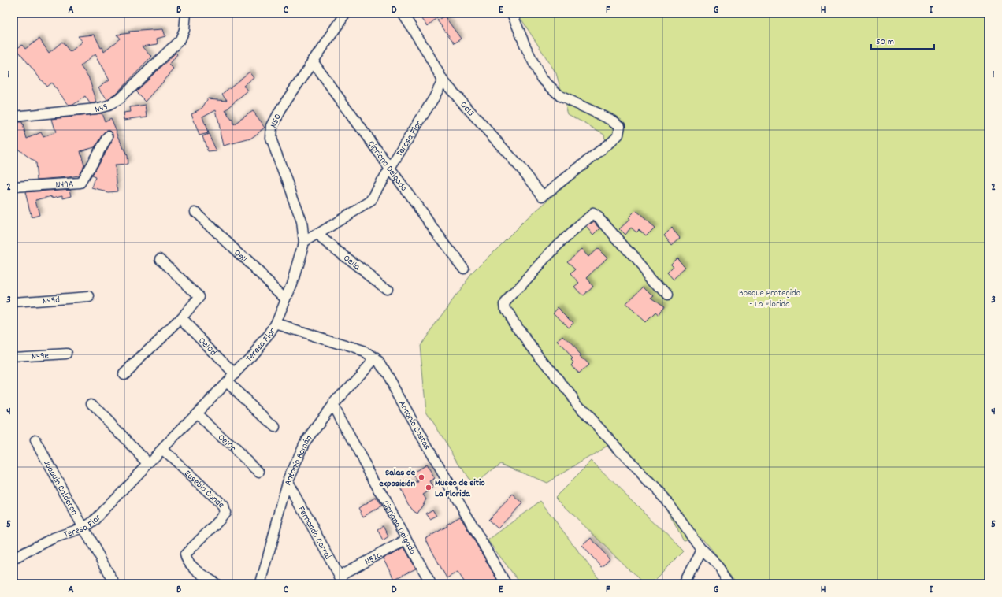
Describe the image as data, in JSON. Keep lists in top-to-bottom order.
{
  "streets": {
    "street": [
      "N49",
      "Oe13",
      "N50",
      "Teresa Flor",
      "Cipriano Delgado",
      "N49A",
      "Oe11",
      "Oe11a",
      "N49d",
      "Oe10d",
      "N49e",
      "Antonio Costas",
      "Oe10c",
      "Antonio Román",
      "Joaquin Calderon",
      "Eusebio Conde",
      "Fernando Corral",
      "N52a"
    ]
  },
  "crossings": [
    ["Oe13", "Teresa Flor"],
    ["N50", "Teresa Flor"],
    ["N50", "Cipriano Delgado"],
    ["Teresa Flor", "Cipriano Delgado"],
    ["Teresa Flor", "Oe11"],
    ["Teresa Flor", "Oe11a"],
    ["Teresa Flor", "Oe10d"],
    ["Teresa Flor", "Antonio Costas"],
    ["Teresa Flor", "Oe10c"],
    ["Teresa Flor", "Joaquin Calderon"],
    ["Teresa Flor", "Eusebio Conde"],
    ["Cipriano Delgado", "Antonio Román"],
    ["Cipriano Delgado", "N52a"],
    ["Antonio Costas", "Antonio Román"],
    ["Antonio Román", "Fernando Corral"],
    ["Fernando Corral", "N52a"]
  ],
  "parks": ["Bosque Protegido - La Florida"],
  "places": ["Salas de exposición", "Museo de sitio La Florida"],
  "scale_bar": "50 m",
  "grid": {
    "columns": [
      "A",
      "B",
      "C",
      "D",
      "E",
      "F",
      "G",
      "H",
      "I"
    ],
    "rows": [
      "1",
      "2",
      "3",
      "4",
      "5"
    ]
  }
}
